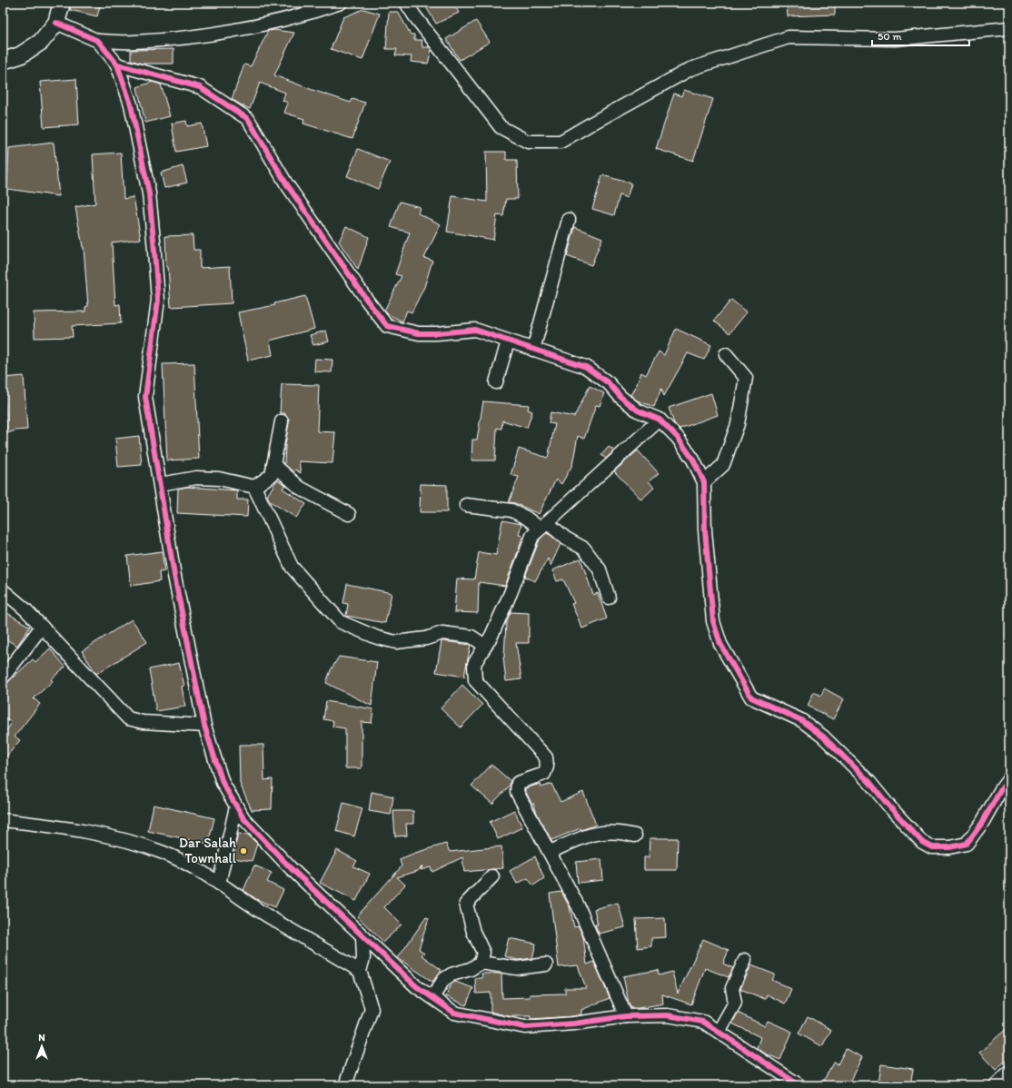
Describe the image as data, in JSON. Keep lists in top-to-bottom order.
{
  "places": ["Dar Salah Townhall"],
  "scale_bar": "50 m",
  "north": "top"
}
